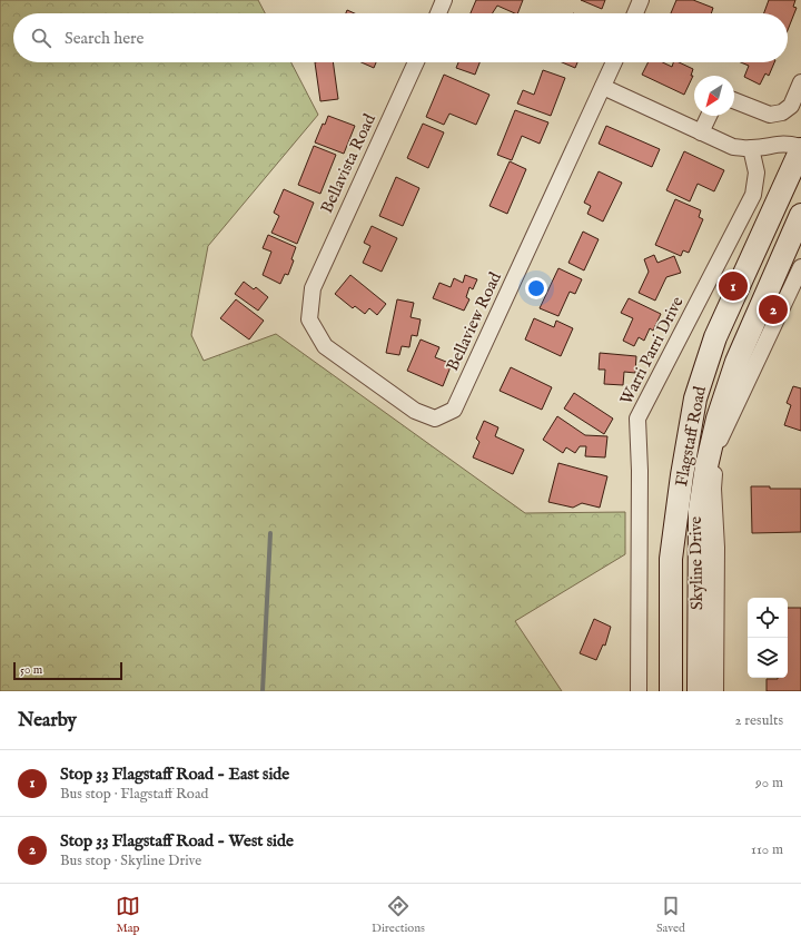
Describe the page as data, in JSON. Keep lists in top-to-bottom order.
{
  "streets": {
    "main road": ["Flagstaff Road"],
    "street": [
      "Bellavista Road",
      "Bellaview Road",
      "Warri Parri Drive",
      "Skyline Drive"
    ]
  },
  "crossings": [
    ["Bellavista Road", "Bellaview Road"]
  ],
  "scale_bar": "50 m",
  "north": "bottom left",
  "page": {
    "search": "Search here",
    "pins": ["1", "2"],
    "scale": "50 m",
    "heading": ["Nearby", "2 results"],
    "list": [
      {
        "mark": "1",
        "name": "Stop 33 Flagstaff Road - East side",
        "note": "Bus stop · Flagstaff Road",
        "value": "90 m"
      },
      {
        "mark": "2",
        "name": "Stop 33 Flagstaff Road - West side",
        "note": "Bus stop · Skyline Drive",
        "value": "110 m"
      }
    ],
    "nav": ["Map", "Directions", "Saved"]
  }
}
